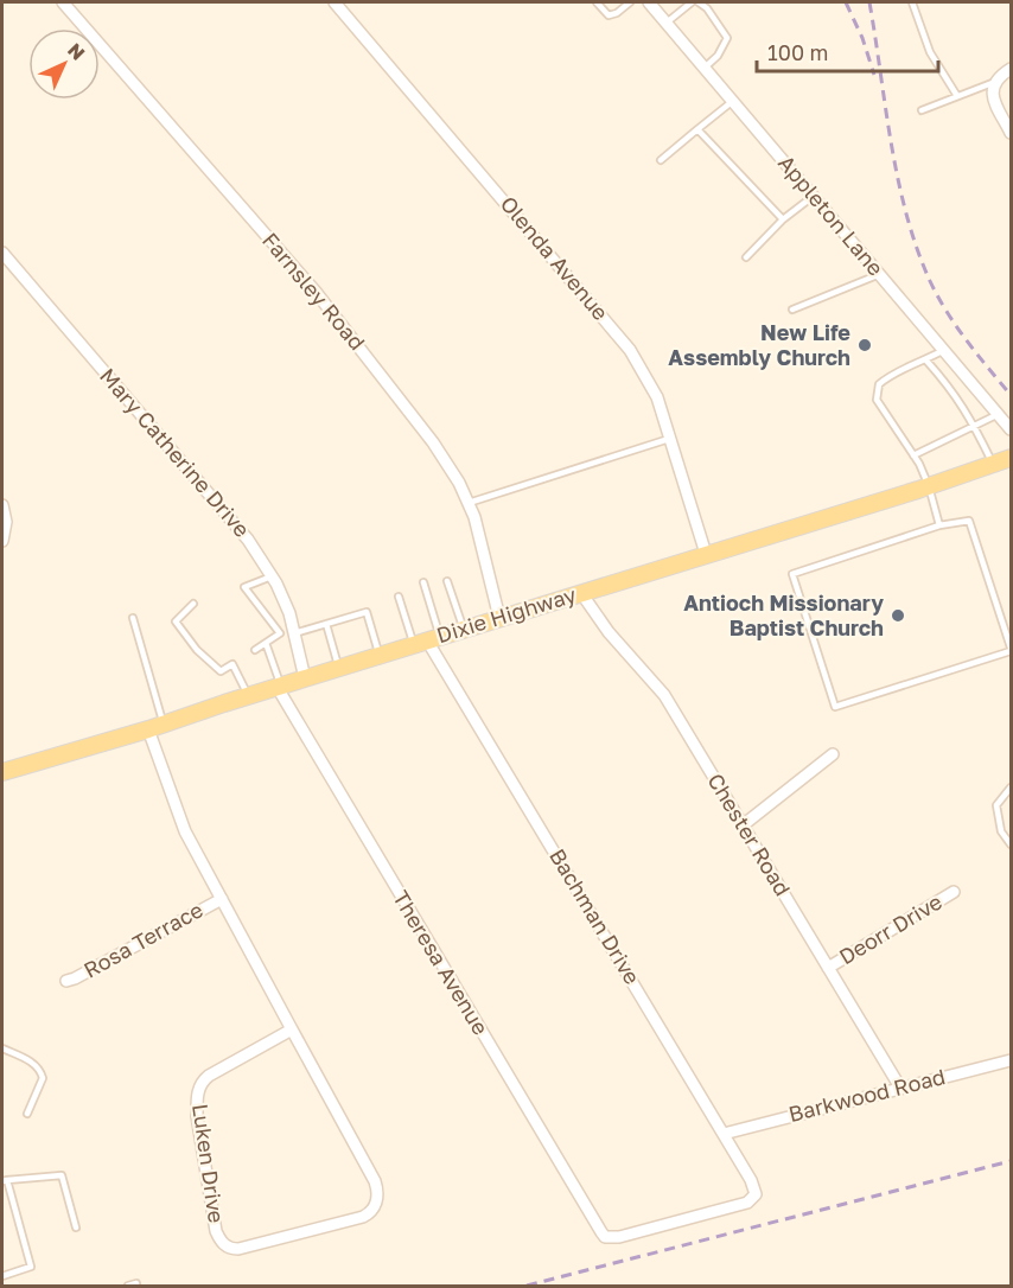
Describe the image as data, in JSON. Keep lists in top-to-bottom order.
{
  "streets": {
    "main road": ["Dixie Highway"],
    "street": [
      "Appleton Lane",
      "Olenda Avenue",
      "Farnsley Road",
      "Mary Catherine Drive",
      "Chester Road",
      "Bachman Drive",
      "Deorr Drive",
      "Rosa Terrace",
      "Theresa Avenue",
      "Barkwood Road",
      "Luken Drive"
    ]
  },
  "crossings": [
    ["Olenda Avenue", "Dixie Highway"],
    ["Farnsley Road", "Dixie Highway"],
    ["Mary Catherine Drive", "Dixie Highway"],
    ["Dixie Highway", "Chester Road"],
    ["Dixie Highway", "Bachman Drive"],
    ["Dixie Highway", "Theresa Avenue"],
    ["Dixie Highway", "Luken Drive"],
    ["Chester Road", "Deorr Drive"],
    ["Chester Road", "Barkwood Road"],
    ["Bachman Drive", "Theresa Avenue"],
    ["Bachman Drive", "Barkwood Road"],
    ["Rosa Terrace", "Luken Drive"]
  ],
  "places": ["New Life Assembly Church", "Antioch Missionary Baptist Church"],
  "scale_bar": "100 m",
  "north": "top right"
}
